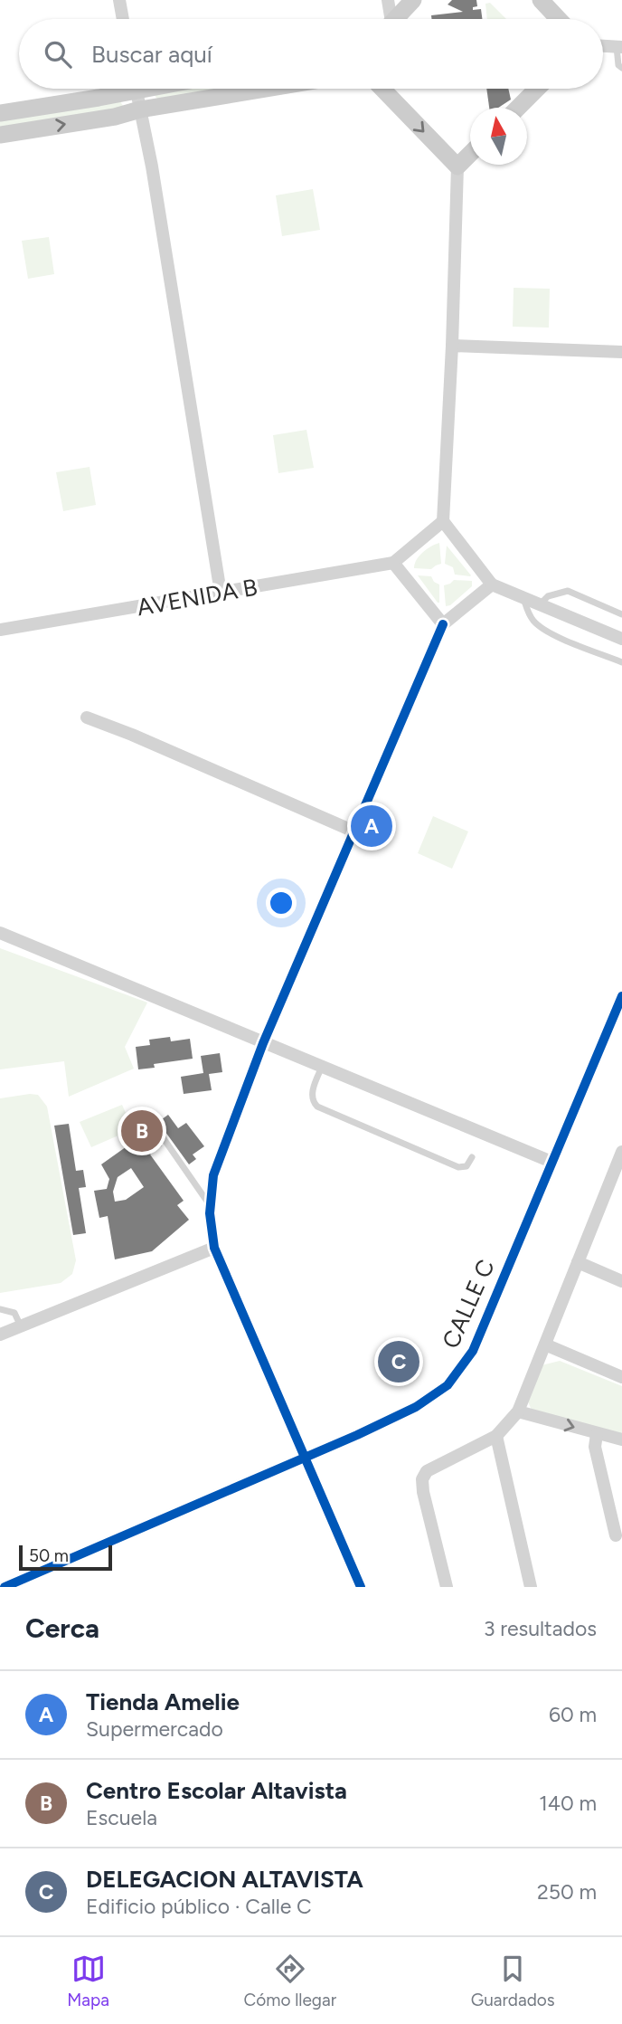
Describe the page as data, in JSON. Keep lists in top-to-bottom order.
{
  "streets": {
    "street": ["AVENIDA B", "CALLE C"]
  },
  "scale_bar": "50 m",
  "north": "top",
  "page": {
    "search": "Buscar aquí",
    "pins": ["A", "B", "C"],
    "scale": "50 m",
    "heading": ["Cerca", "3 resultados"],
    "list": [
      {
        "mark": "A",
        "name": "Tienda Amelie",
        "note": "Supermercado",
        "value": "60 m"
      },
      {
        "mark": "B",
        "name": "Centro Escolar Altavista",
        "note": "Escuela",
        "value": "140 m"
      },
      {
        "mark": "C",
        "name": "DELEGACION ALTAVISTA",
        "note": "Edificio público · Calle C",
        "value": "250 m"
      }
    ],
    "nav": ["Mapa", "Cómo llegar", "Guardados"]
  }
}
